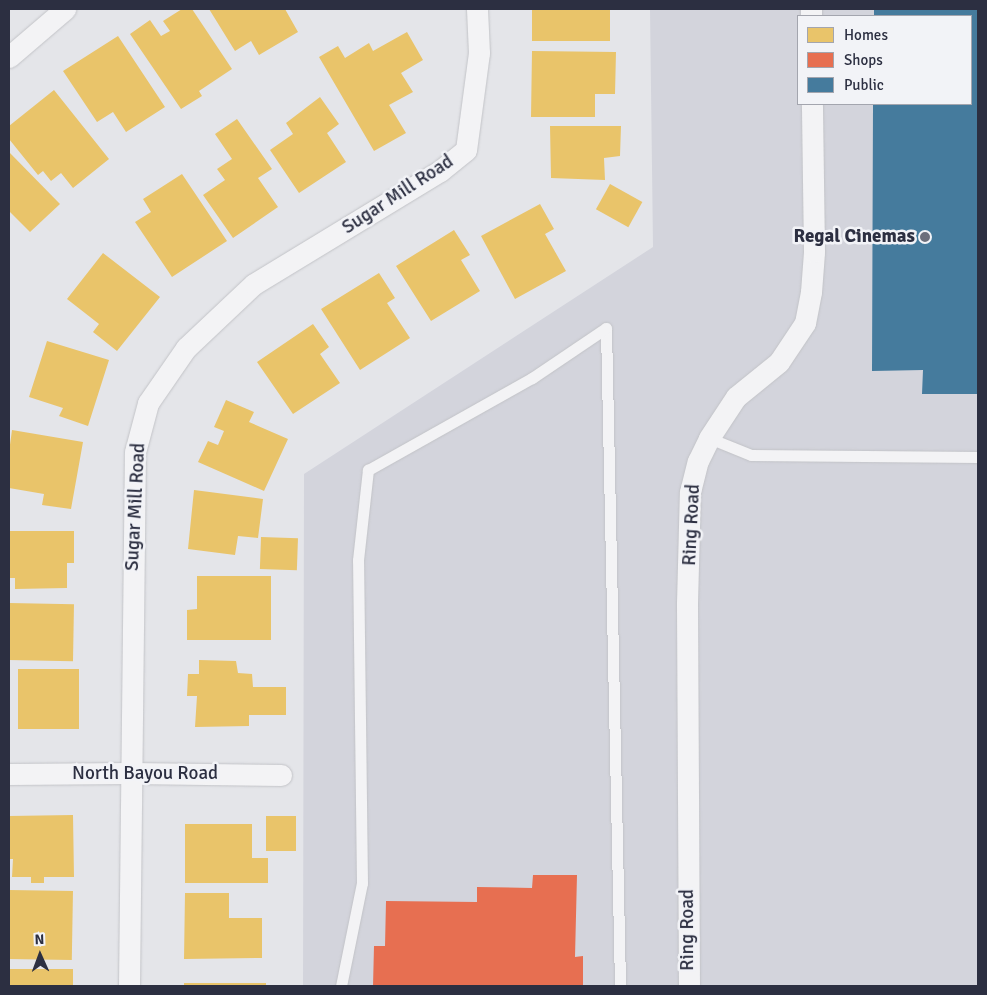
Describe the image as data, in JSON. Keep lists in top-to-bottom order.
{
  "streets": {
    "street": ["Sugar Mill Road", "Ring Road", "North Bayou Road"]
  },
  "crossings": [
    ["Sugar Mill Road", "North Bayou Road"]
  ],
  "places": ["Regal Cinemas"],
  "legend": ["Homes", "Shops", "Public"],
  "north": "top"
}
